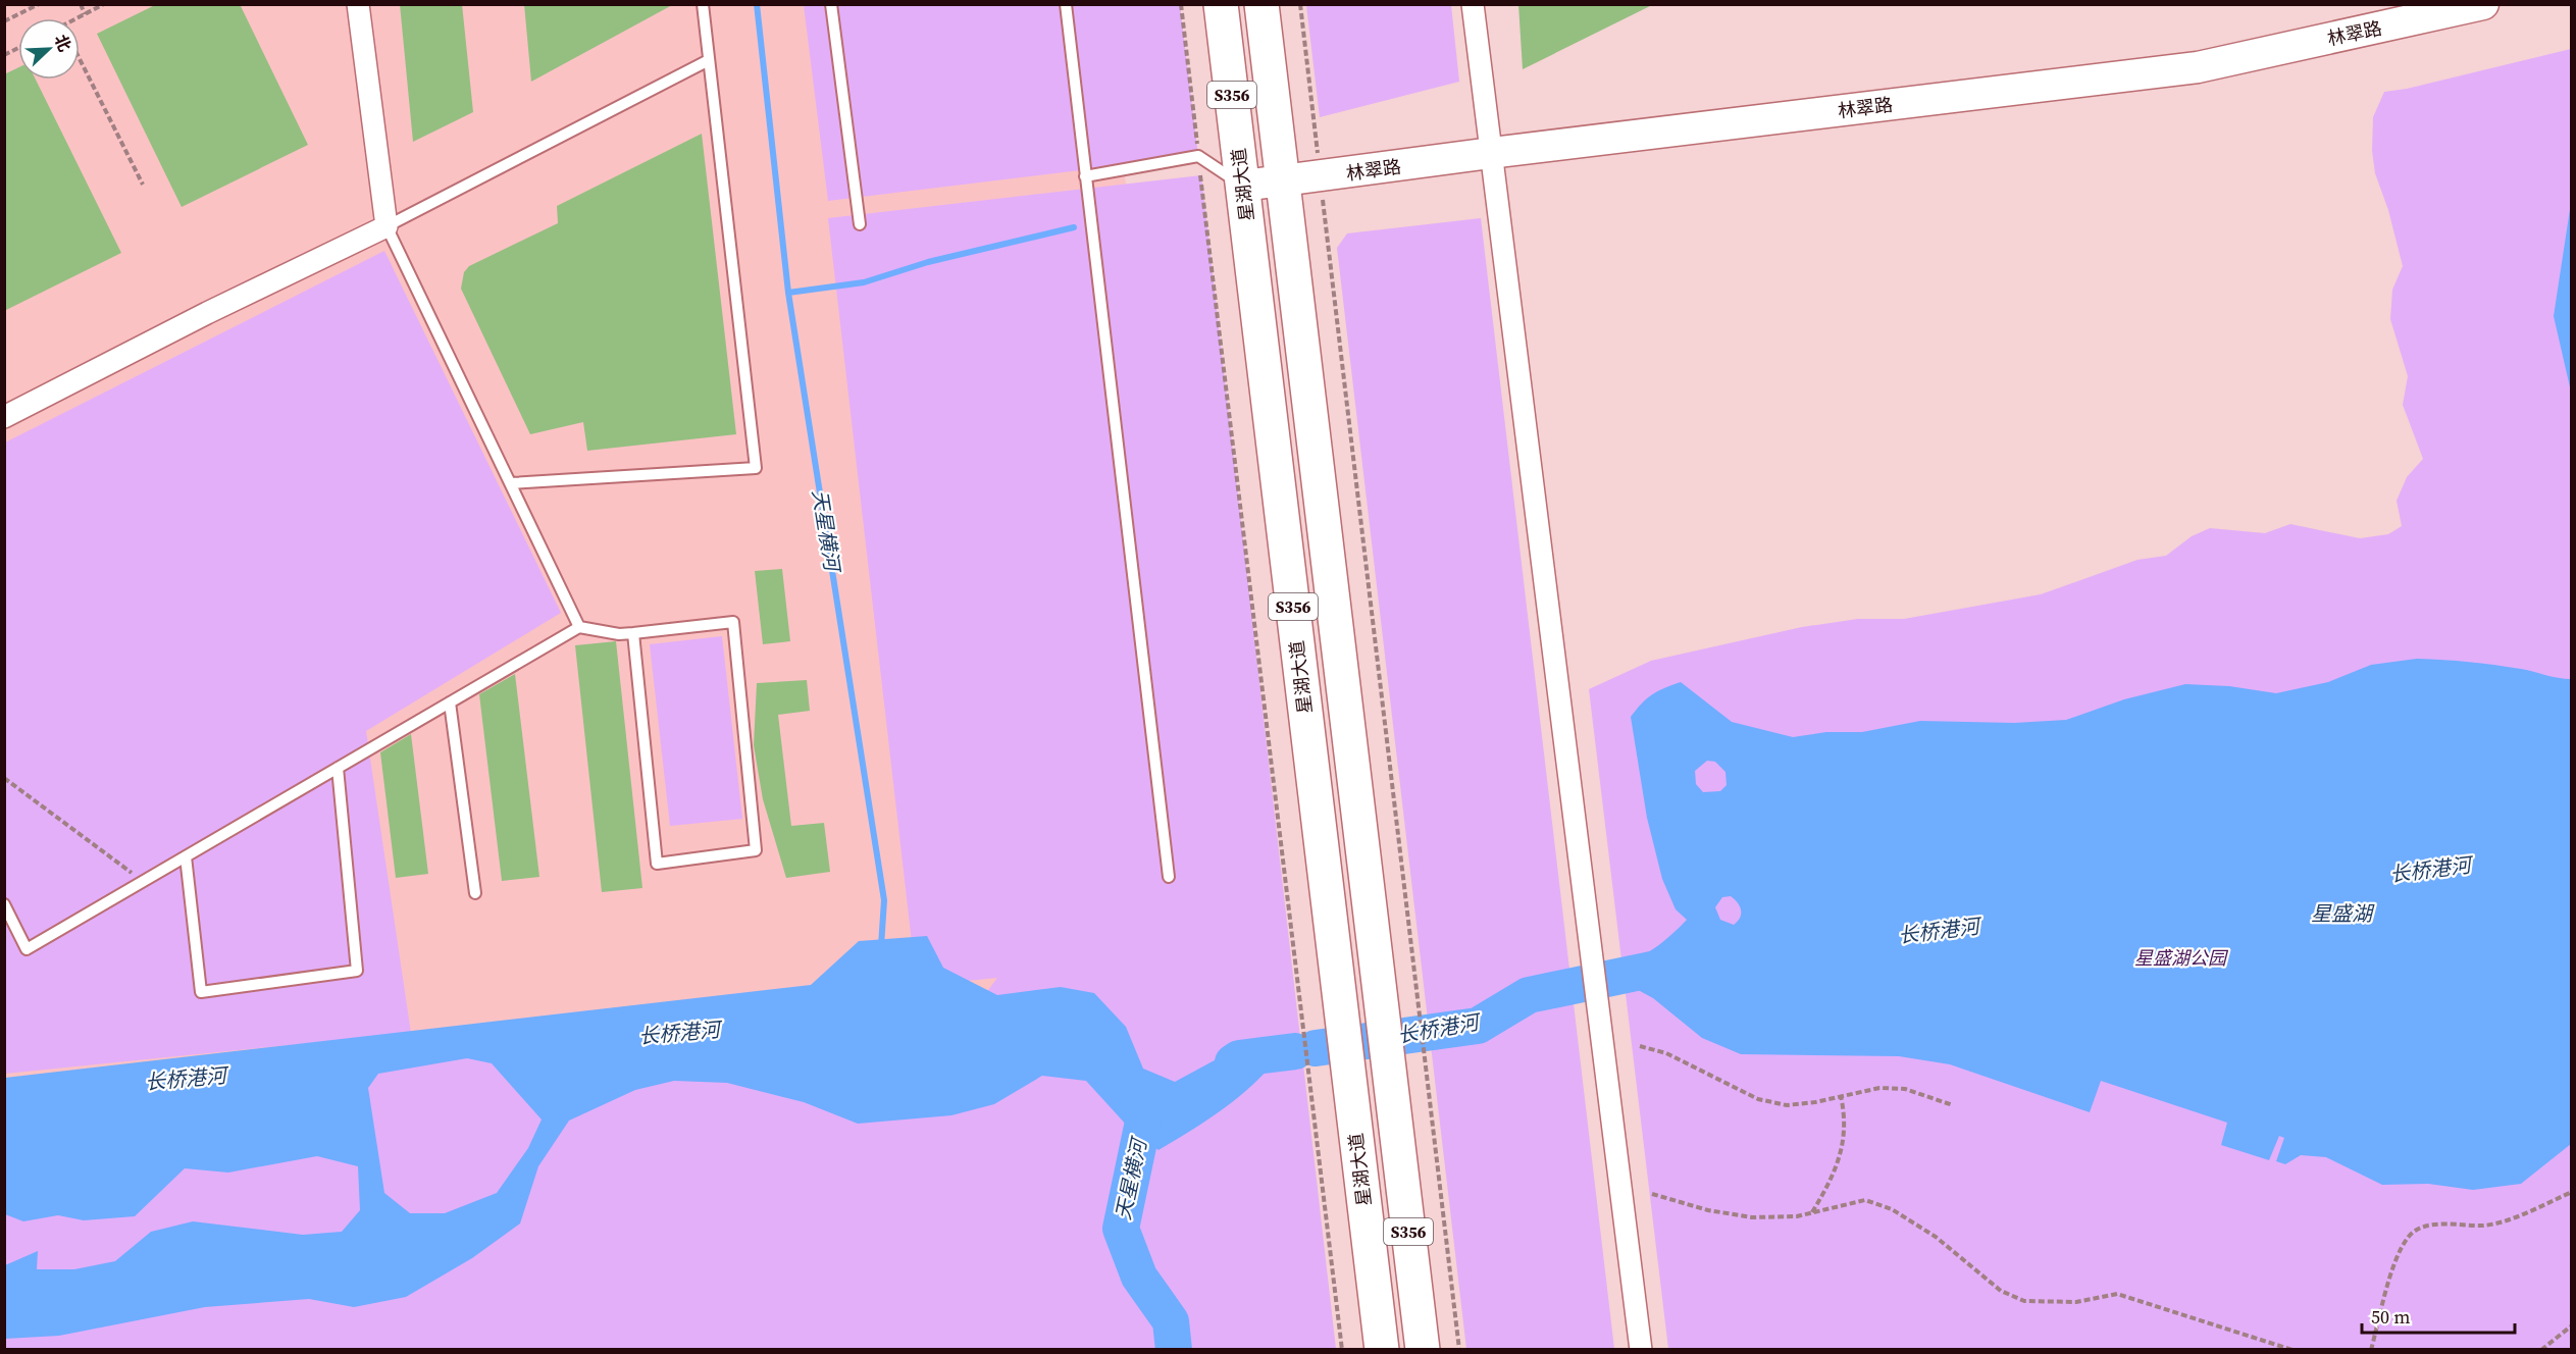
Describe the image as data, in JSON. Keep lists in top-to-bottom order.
{
  "streets": {
    "main road": ["S356", "星湖大道"],
    "street": ["林翠路"]
  },
  "crossings": [
    ["林翠路", "星湖大道"]
  ],
  "water": ["天星横河", "长桥港河", "星盛湖"],
  "parks": ["星盛湖公园"],
  "scale_bar": "50 m",
  "north": "top right"
}
